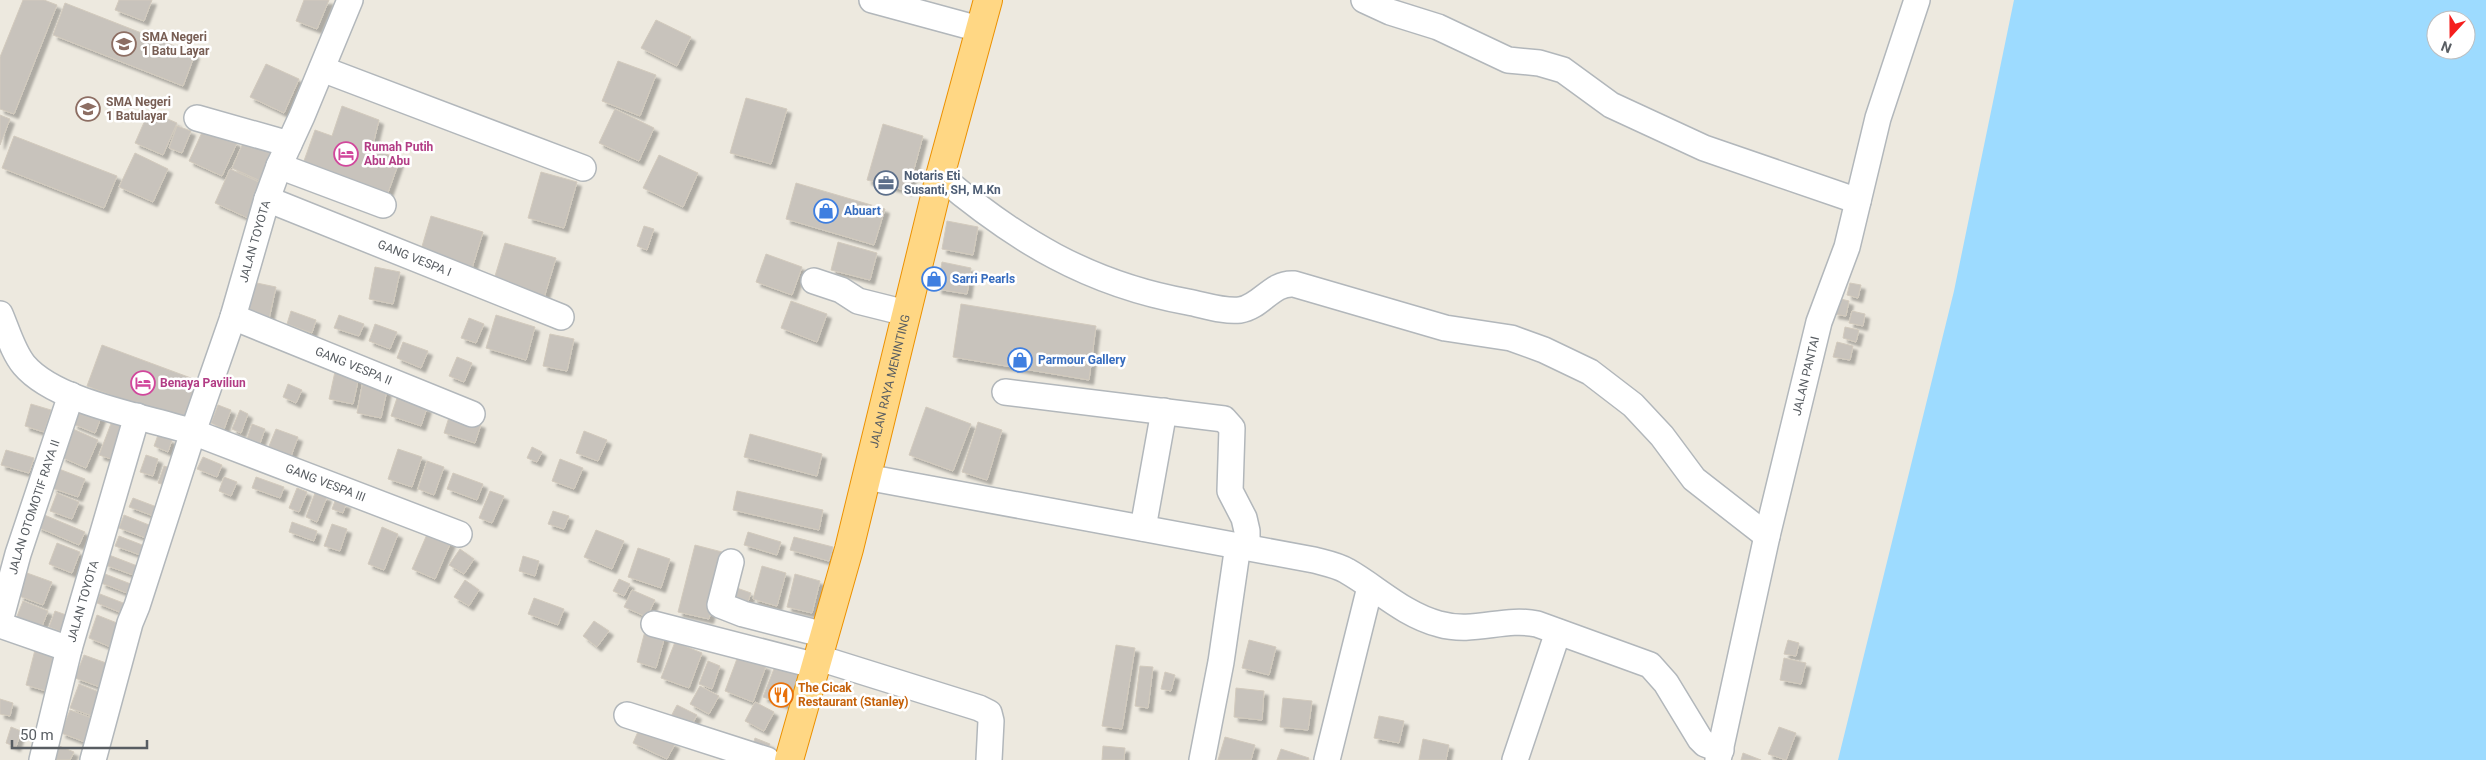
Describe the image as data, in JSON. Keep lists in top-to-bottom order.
{
  "streets": {
    "highway": ["JALAN RAYA MENINTING"],
    "street": [
      "JALAN TOYOTA",
      "GANG VESPA I",
      "GANG VESPA II",
      "JALAN PANTAI",
      "GANG VESPA III",
      "JALAN OTOMOTIF RAYA II"
    ]
  },
  "crossings": [
    ["JALAN TOYOTA", "GANG VESPA I"],
    ["JALAN TOYOTA", "GANG VESPA II"],
    ["JALAN TOYOTA", "GANG VESPA III"]
  ],
  "places": {
    "school or university": ["SMA Negeri 1 Batu Layar", "SMA Negeri 1 Batulayar"],
    "hotel": ["Rumah Putih Abu Abu", "Benaya Paviliun"],
    "office": ["Notaris Eti Susanti, SH, M.Kn"],
    "shop": ["Abuart", "Sarri Pearls", "Parmour Gallery"],
    "restaurant": ["The Cicak Restaurant (Stanley)"]
  },
  "scale_bar": "50 m",
  "north": "bottom"
}
